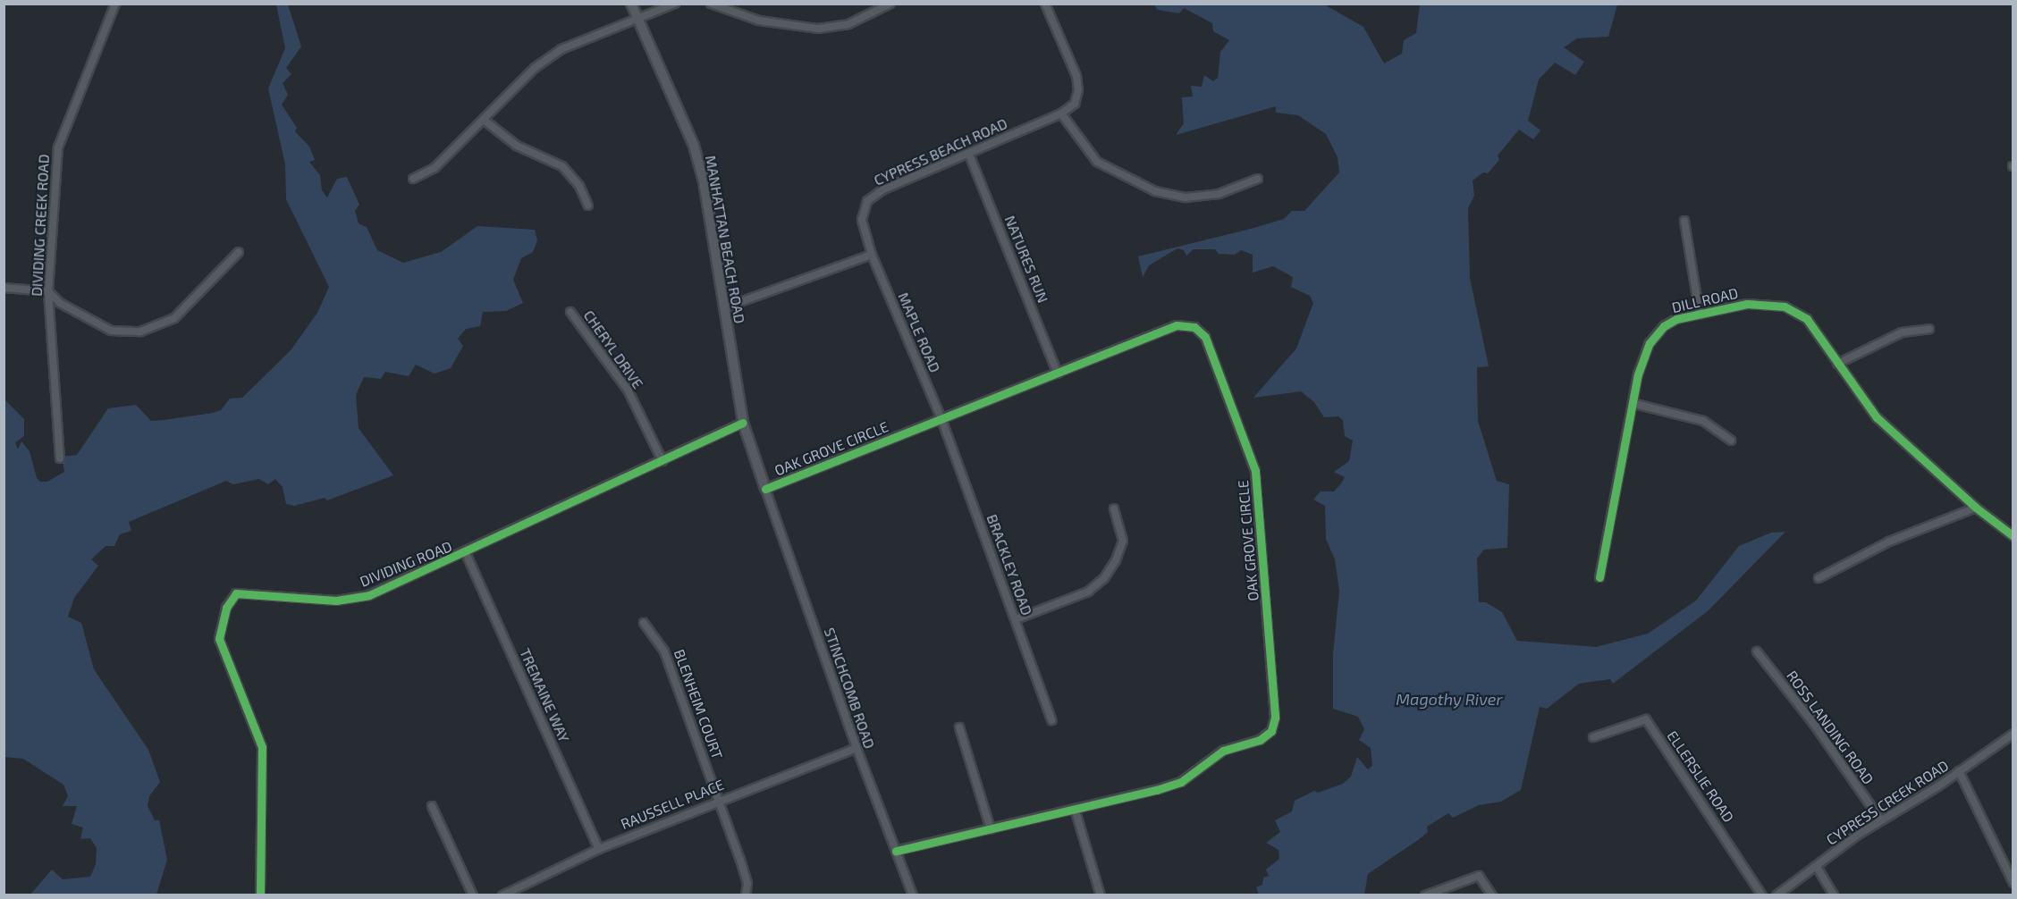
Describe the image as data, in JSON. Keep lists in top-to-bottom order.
{
  "streets": {
    "street": [
      "CYPRESS BEACH ROAD",
      "DIVIDING CREEK ROAD",
      "MANHATTAN BEACH ROAD",
      "NATURES RUN",
      "DILL ROAD",
      "MAPLE ROAD",
      "CHERYL DRIVE",
      "OAK GROVE CIRCLE",
      "DIVIDING ROAD",
      "BRACKLEY ROAD",
      "STINCHCOMB ROAD",
      "TREMAINE WAY",
      "BLENHEIM COURT",
      "ROSS LANDING ROAD",
      "ELLERSLIE ROAD",
      "CYPRESS CREEK ROAD",
      "RAUSSELL PLACE"
    ]
  },
  "crossings": [
    ["CYPRESS BEACH ROAD", "NATURES RUN"],
    ["CYPRESS BEACH ROAD", "MAPLE ROAD"],
    ["MANHATTAN BEACH ROAD", "OAK GROVE CIRCLE"],
    ["MANHATTAN BEACH ROAD", "DIVIDING ROAD"],
    ["MANHATTAN BEACH ROAD", "STINCHCOMB ROAD"],
    ["NATURES RUN", "OAK GROVE CIRCLE"],
    ["MAPLE ROAD", "OAK GROVE CIRCLE"],
    ["MAPLE ROAD", "BRACKLEY ROAD"],
    ["CHERYL DRIVE", "DIVIDING ROAD"],
    ["OAK GROVE CIRCLE", "BRACKLEY ROAD"],
    ["OAK GROVE CIRCLE", "STINCHCOMB ROAD"],
    ["DIVIDING ROAD", "TREMAINE WAY"],
    ["STINCHCOMB ROAD", "RAUSSELL PLACE"],
    ["TREMAINE WAY", "RAUSSELL PLACE"],
    ["BLENHEIM COURT", "RAUSSELL PLACE"],
    ["ROSS LANDING ROAD", "CYPRESS CREEK ROAD"]
  ],
  "water": ["Magothy River"]
}
